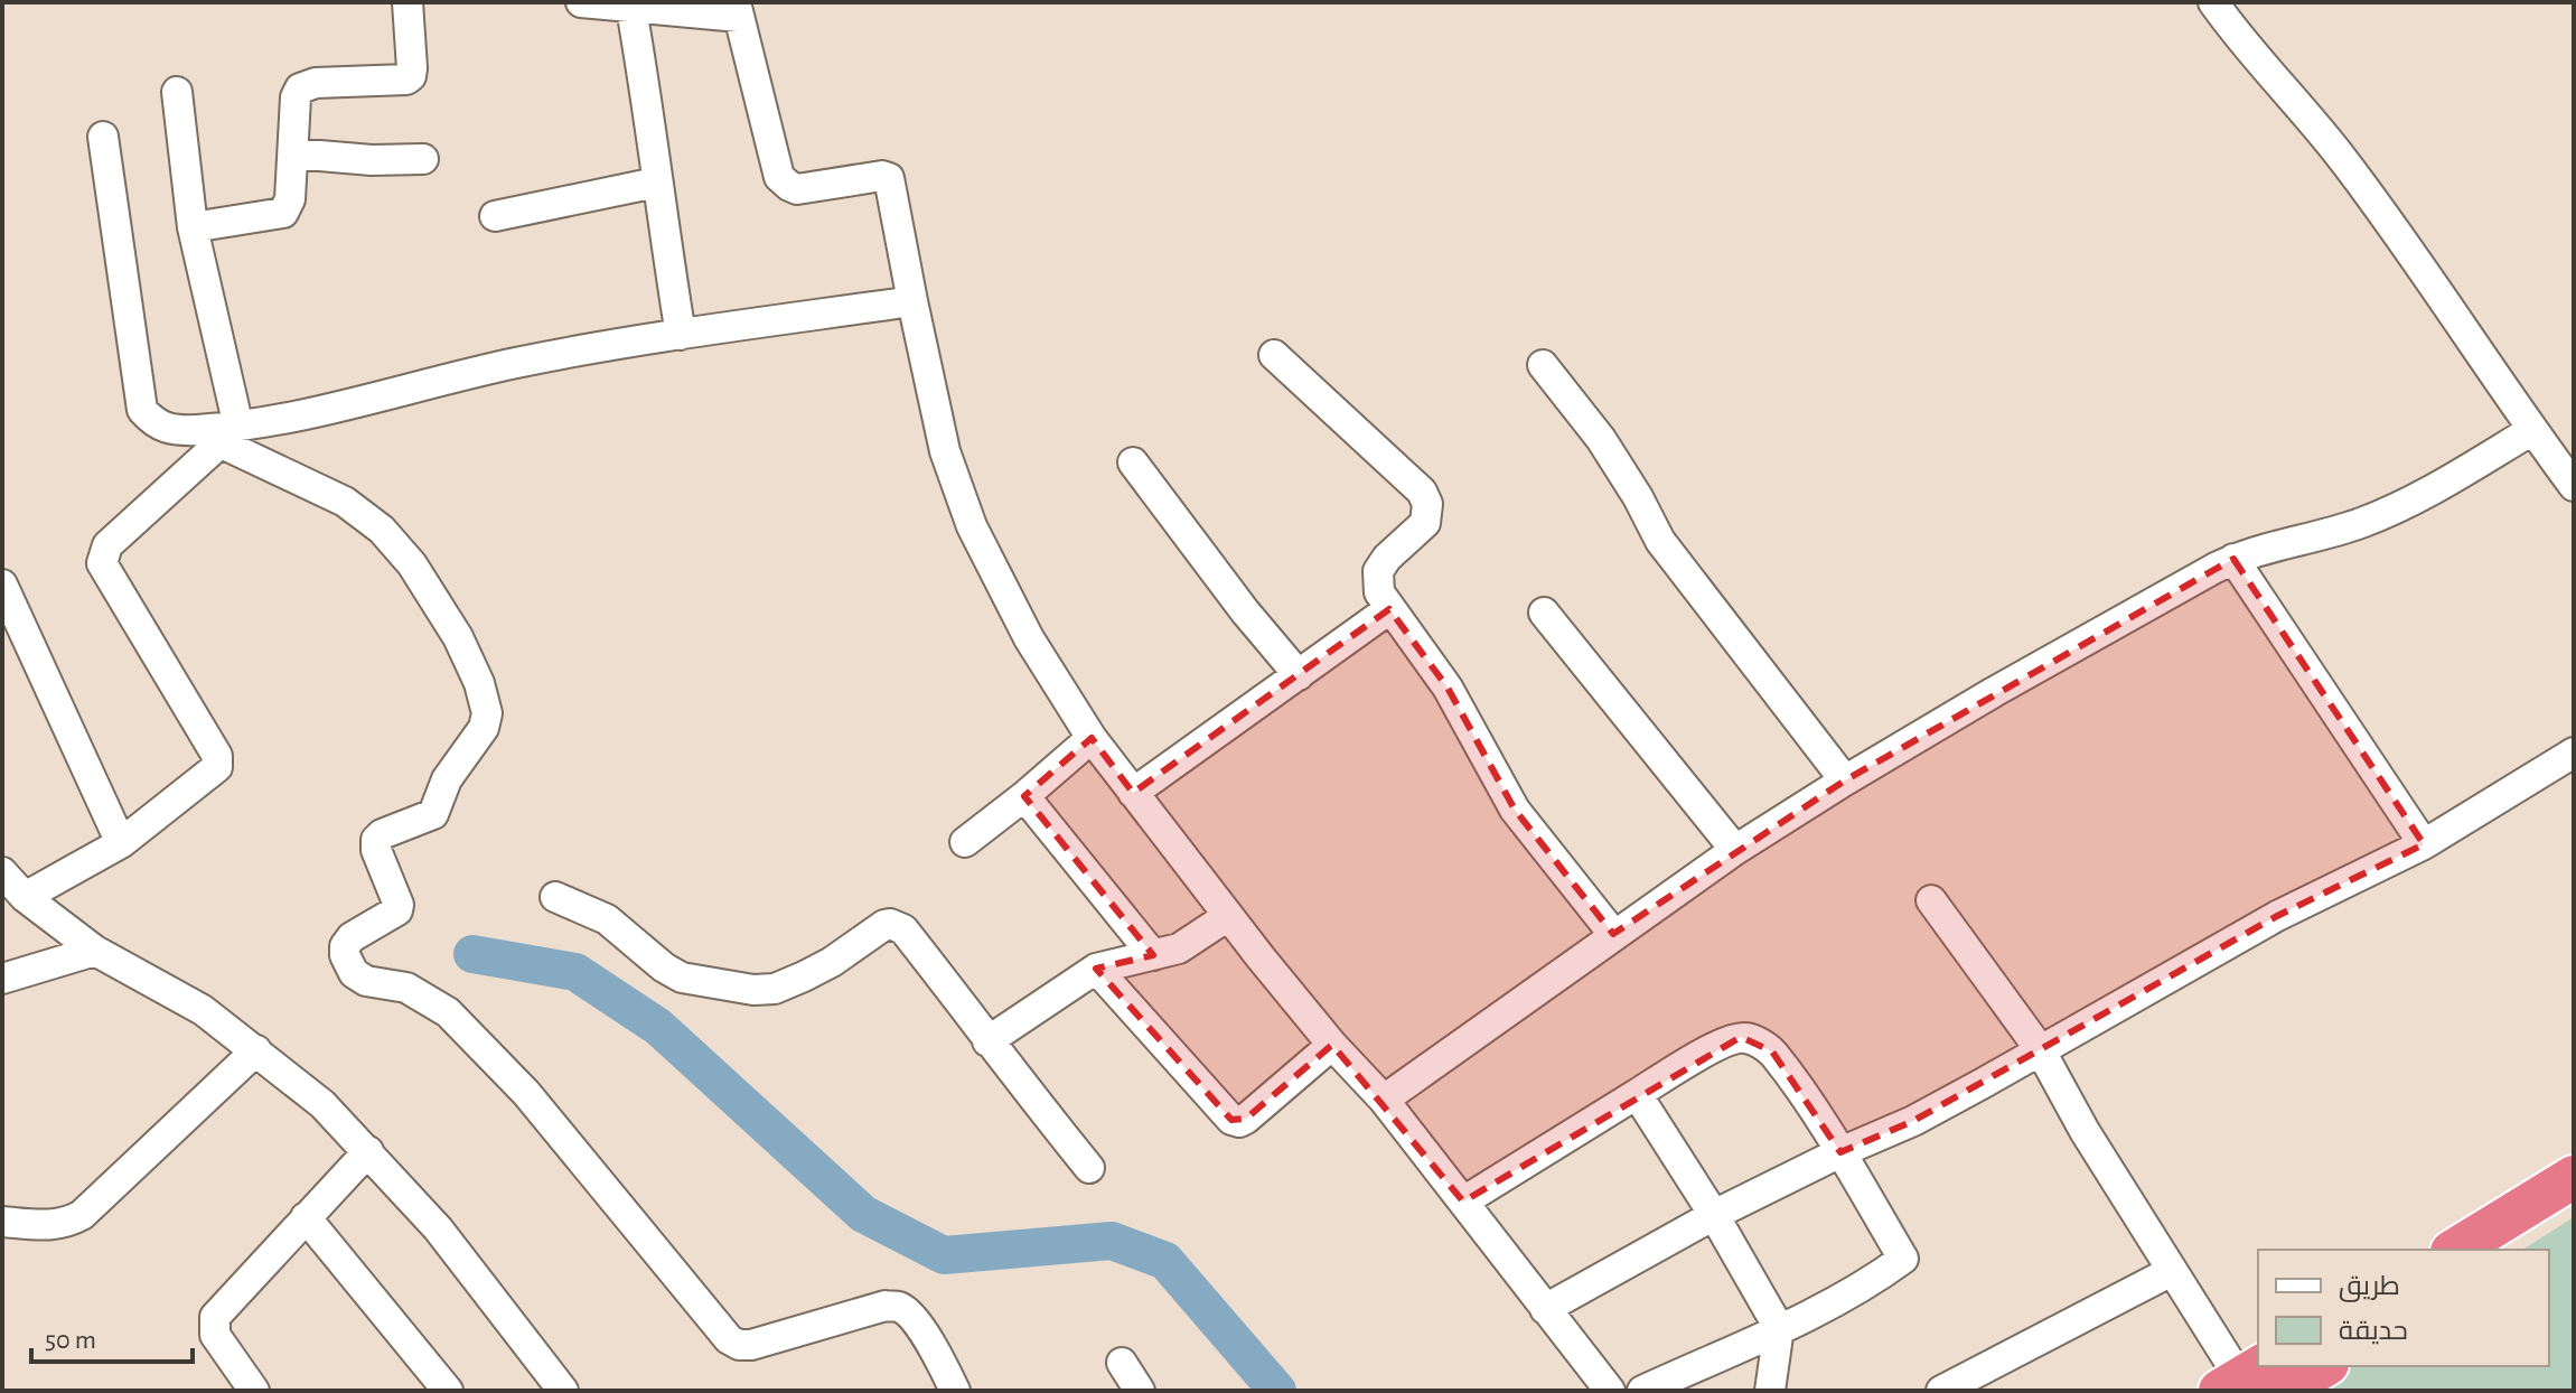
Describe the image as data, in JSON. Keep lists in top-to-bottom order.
{
  "legend": ["طريق", "حديقة"],
  "scale_bar": "50 m"
}
